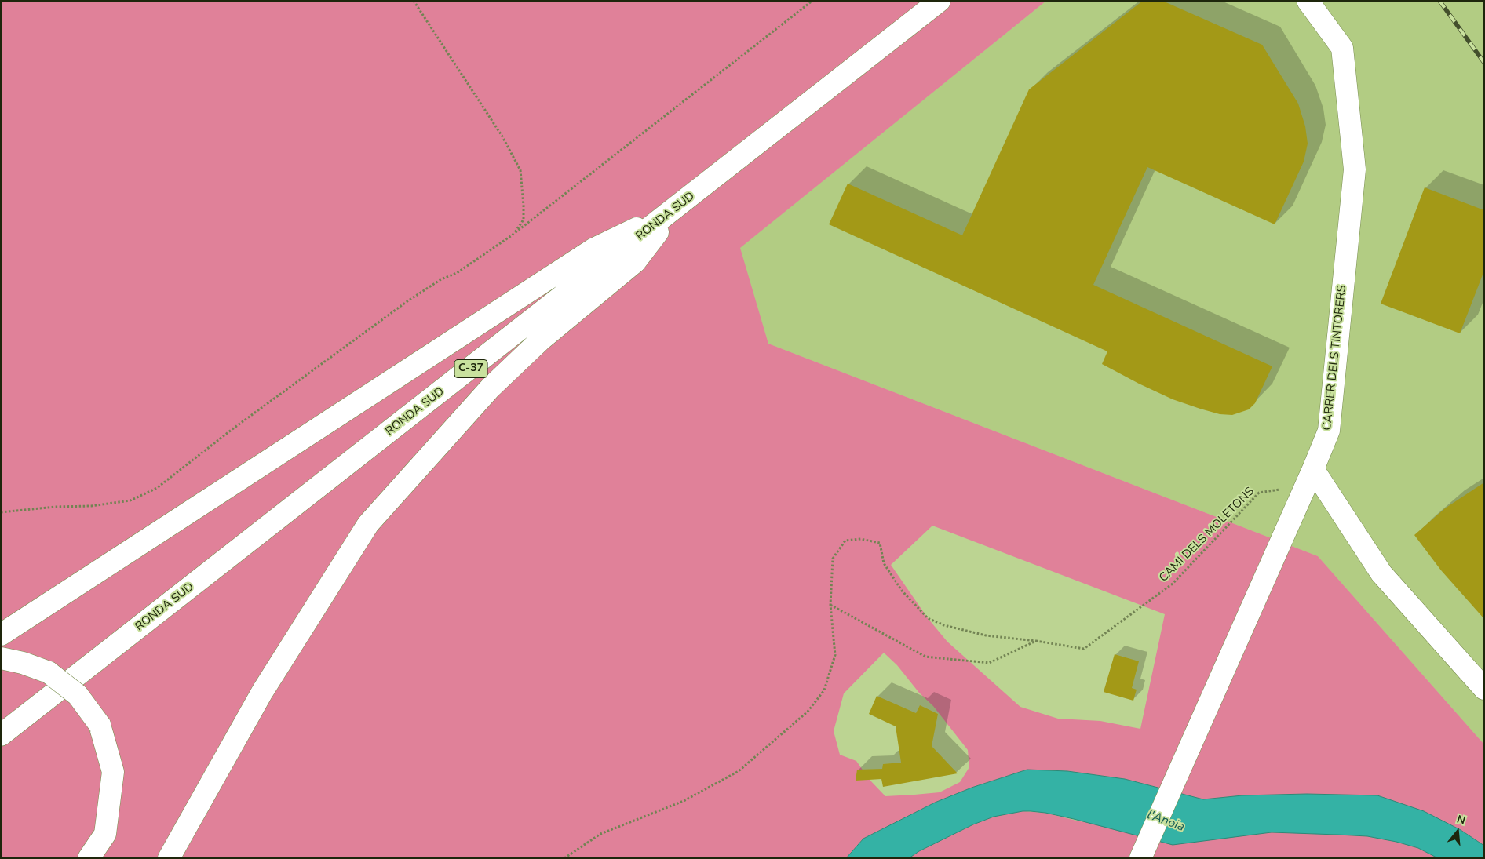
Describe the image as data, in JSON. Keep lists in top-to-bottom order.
{
  "streets": {
    "main road": ["RONDA SUD", "CARRER DELS TINTORERS", "C-37"],
    "path": ["CAMÍ DELS MOLETONS"]
  },
  "crossings": [
    ["CARRER DELS TINTORERS", "CAMÍ DELS MOLETONS"]
  ],
  "water": ["l'Anoia"],
  "north": "top"
}
